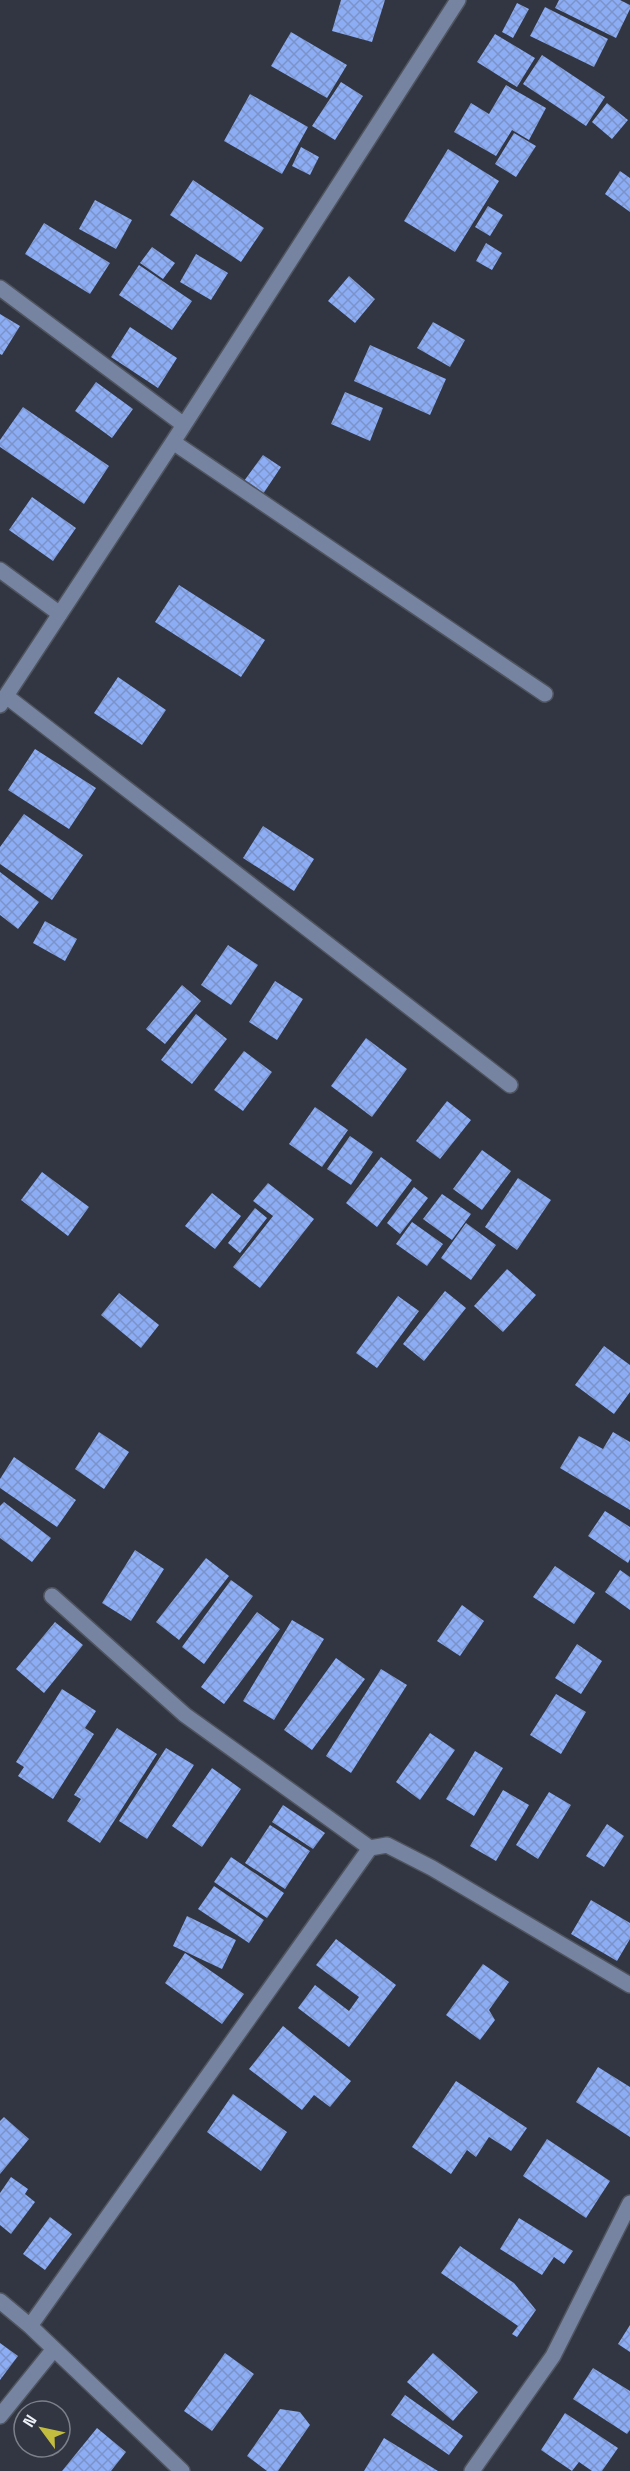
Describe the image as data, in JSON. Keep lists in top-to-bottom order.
{
  "north": "top left"
}
